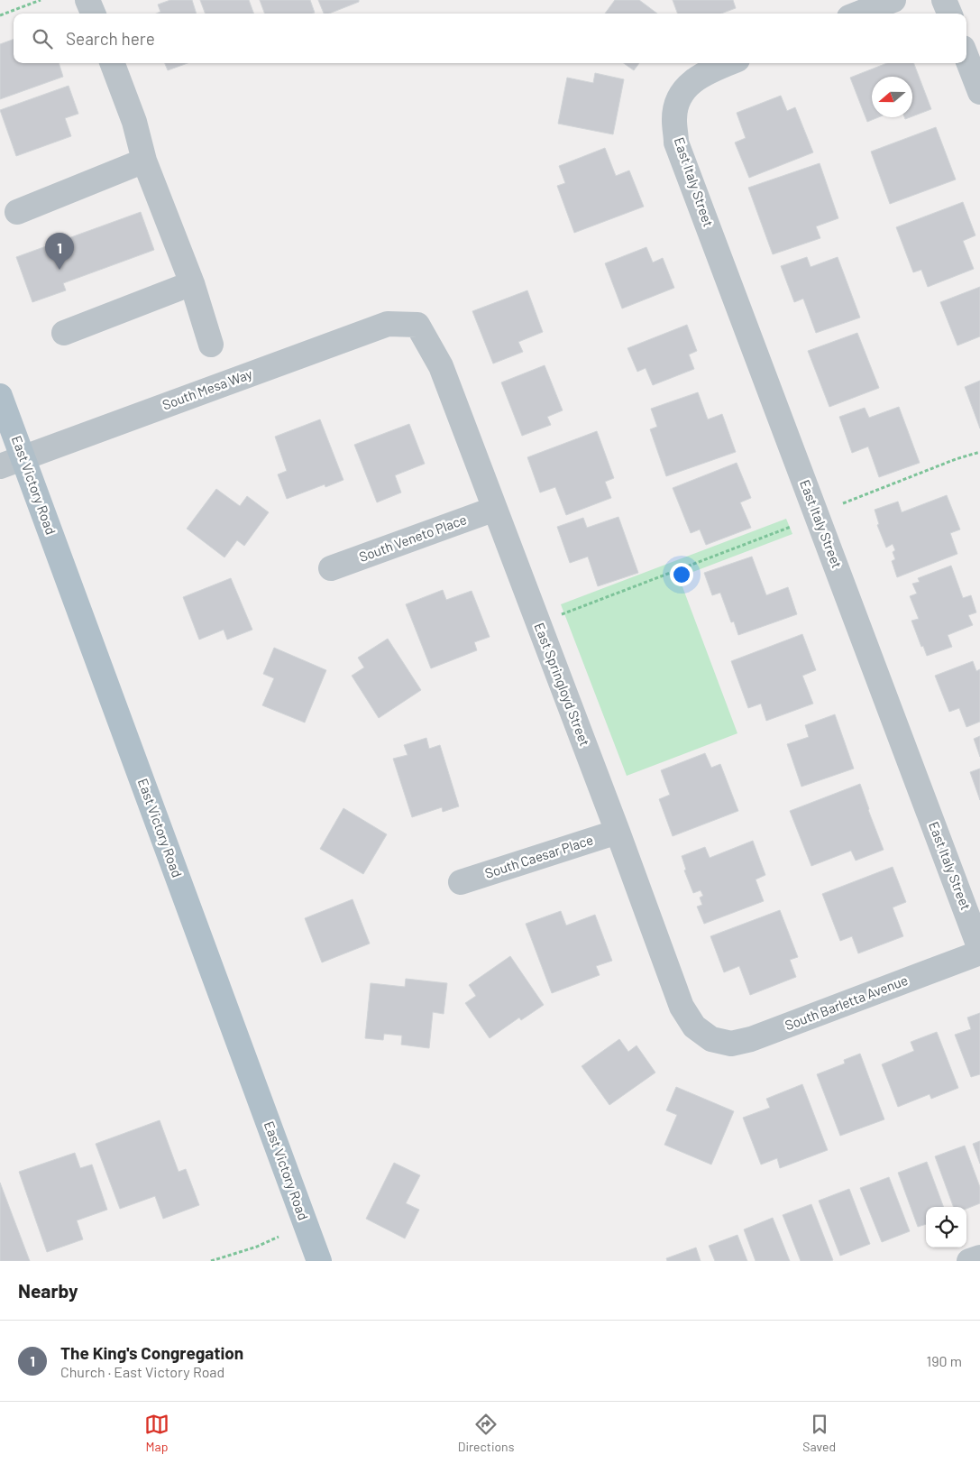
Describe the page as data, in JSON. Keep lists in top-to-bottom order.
{
  "streets": {
    "main road": ["East Victory Road"],
    "street": [
      "East Italy Street",
      "South Mesa Way",
      "South Veneto Place",
      "East Springloyd Street",
      "South Caesar Place",
      "South Barletta Avenue"
    ]
  },
  "crossings": [
    ["South Mesa Way", "East Victory Road"],
    ["South Mesa Way", "East Springloyd Street"],
    ["South Veneto Place", "East Springloyd Street"],
    ["East Springloyd Street", "South Caesar Place"],
    ["East Springloyd Street", "South Barletta Avenue"]
  ],
  "north": "left",
  "page": {
    "search": "Search here",
    "pins": "1",
    "heading": "Nearby",
    "list": [
      {
        "mark": "1",
        "name": "The King's Congregation",
        "note": "Church · East Victory Road",
        "value": "190 m"
      }
    ],
    "nav": ["Map", "Directions", "Saved"]
  }
}
